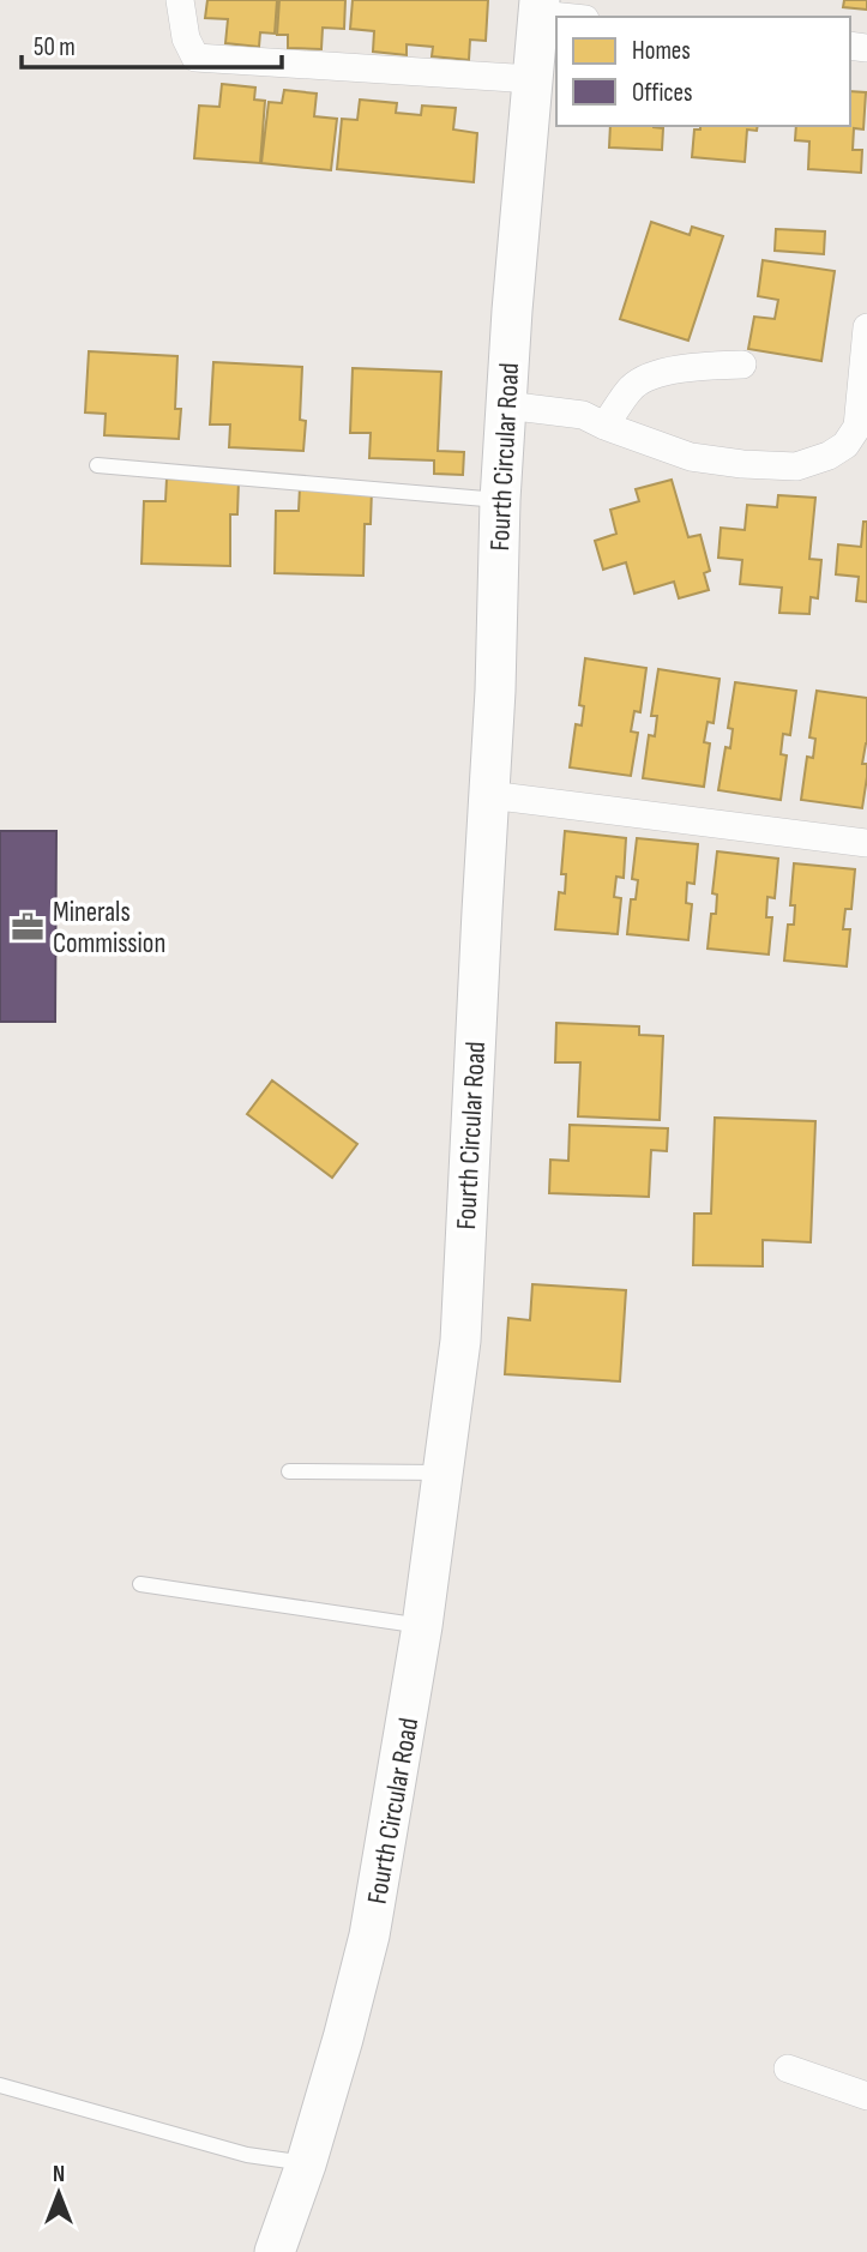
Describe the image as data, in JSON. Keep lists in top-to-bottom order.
{
  "streets": {
    "street": ["Fourth Circular Road"]
  },
  "places": {
    "office": ["Minerals Commission"]
  },
  "legend": ["Homes", "Offices"],
  "scale_bar": "50 m",
  "north": "top"
}
